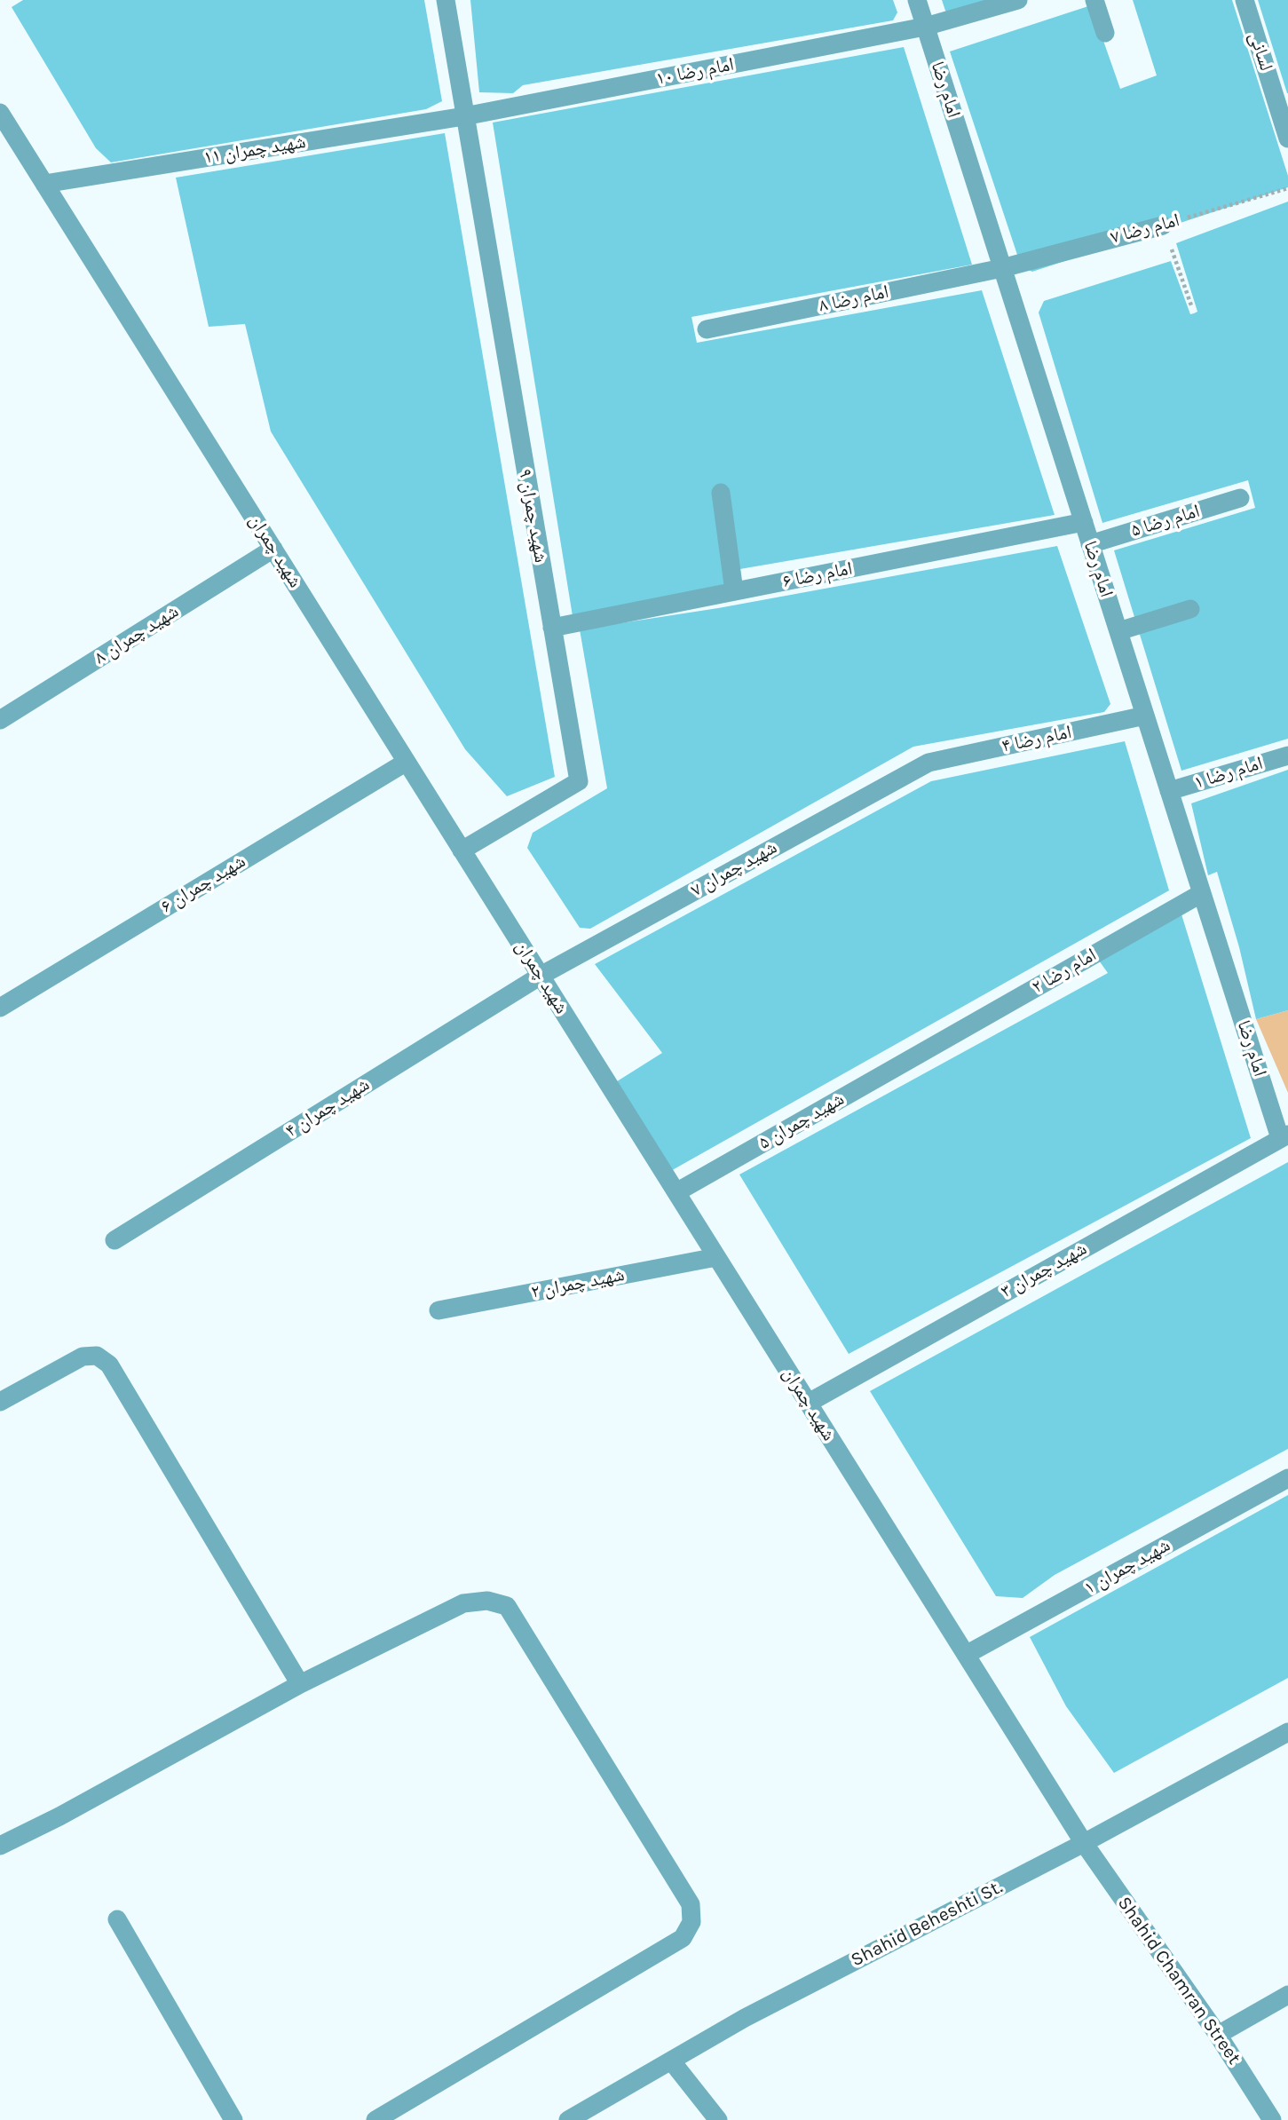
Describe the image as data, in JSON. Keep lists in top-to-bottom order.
{
  "streets": {
    "street": [
      "لسانی",
      "امام رضا ۱۰",
      "امام رضا",
      "شهید چمران ۱۱",
      "امام رضا ۷",
      "امام رضا ۸",
      "شهید چمران ۹",
      "امام رضا ۵",
      "شهید چمران",
      "امام رضا ۶",
      "شهید چمران ۸",
      "امام رضا ۴",
      "امام رضا ۱",
      "شهید چمران ۷",
      "شهید چمران ۶",
      "امام رضا ۲",
      "شهید چمران ۴",
      "شهید چمران ۵",
      "شهید چمران ۳",
      "شهید چمران ۲",
      "شهید چمران ۱",
      "Shahid Beheshti St.",
      "Shahid Chamran Street"
    ]
  },
  "crossings": [
    ["امام رضا ۱۰", "امام رضا"],
    ["امام رضا ۱۰", "شهید چمران ۱۱"],
    ["امام رضا ۱۰", "شهید چمران ۹"],
    ["امام رضا", "امام رضا ۷"],
    ["امام رضا", "امام رضا ۸"],
    ["امام رضا", "امام رضا ۵"],
    ["امام رضا", "امام رضا ۶"],
    ["امام رضا", "امام رضا ۴"],
    ["امام رضا", "امام رضا ۱"],
    ["امام رضا", "امام رضا ۲"],
    ["امام رضا", "شهید چمران ۳"],
    ["شهید چمران ۱۱", "شهید چمران ۹"],
    ["شهید چمران ۱۱", "شهید چمران"],
    ["امام رضا ۷", "امام رضا ۸"],
    ["شهید چمران ۹", "شهید چمران"],
    ["شهید چمران ۹", "امام رضا ۶"],
    ["شهید چمران", "شهید چمران ۸"],
    ["شهید چمران", "شهید چمران ۷"],
    ["شهید چمران", "شهید چمران ۶"],
    ["شهید چمران", "شهید چمران ۴"],
    ["شهید چمران", "شهید چمران ۵"],
    ["شهید چمران", "شهید چمران ۳"],
    ["شهید چمران", "شهید چمران ۲"],
    ["شهید چمران", "شهید چمران ۱"],
    ["شهید چمران", "Shahid Beheshti St."],
    ["شهید چمران", "Shahid Chamran Street"],
    ["امام رضا ۴", "شهید چمران ۷"],
    ["شهید چمران ۷", "شهید چمران ۴"],
    ["امام رضا ۲", "شهید چمران ۵"],
    ["Shahid Beheshti St.", "Shahid Chamran Street"]
  ]
}
